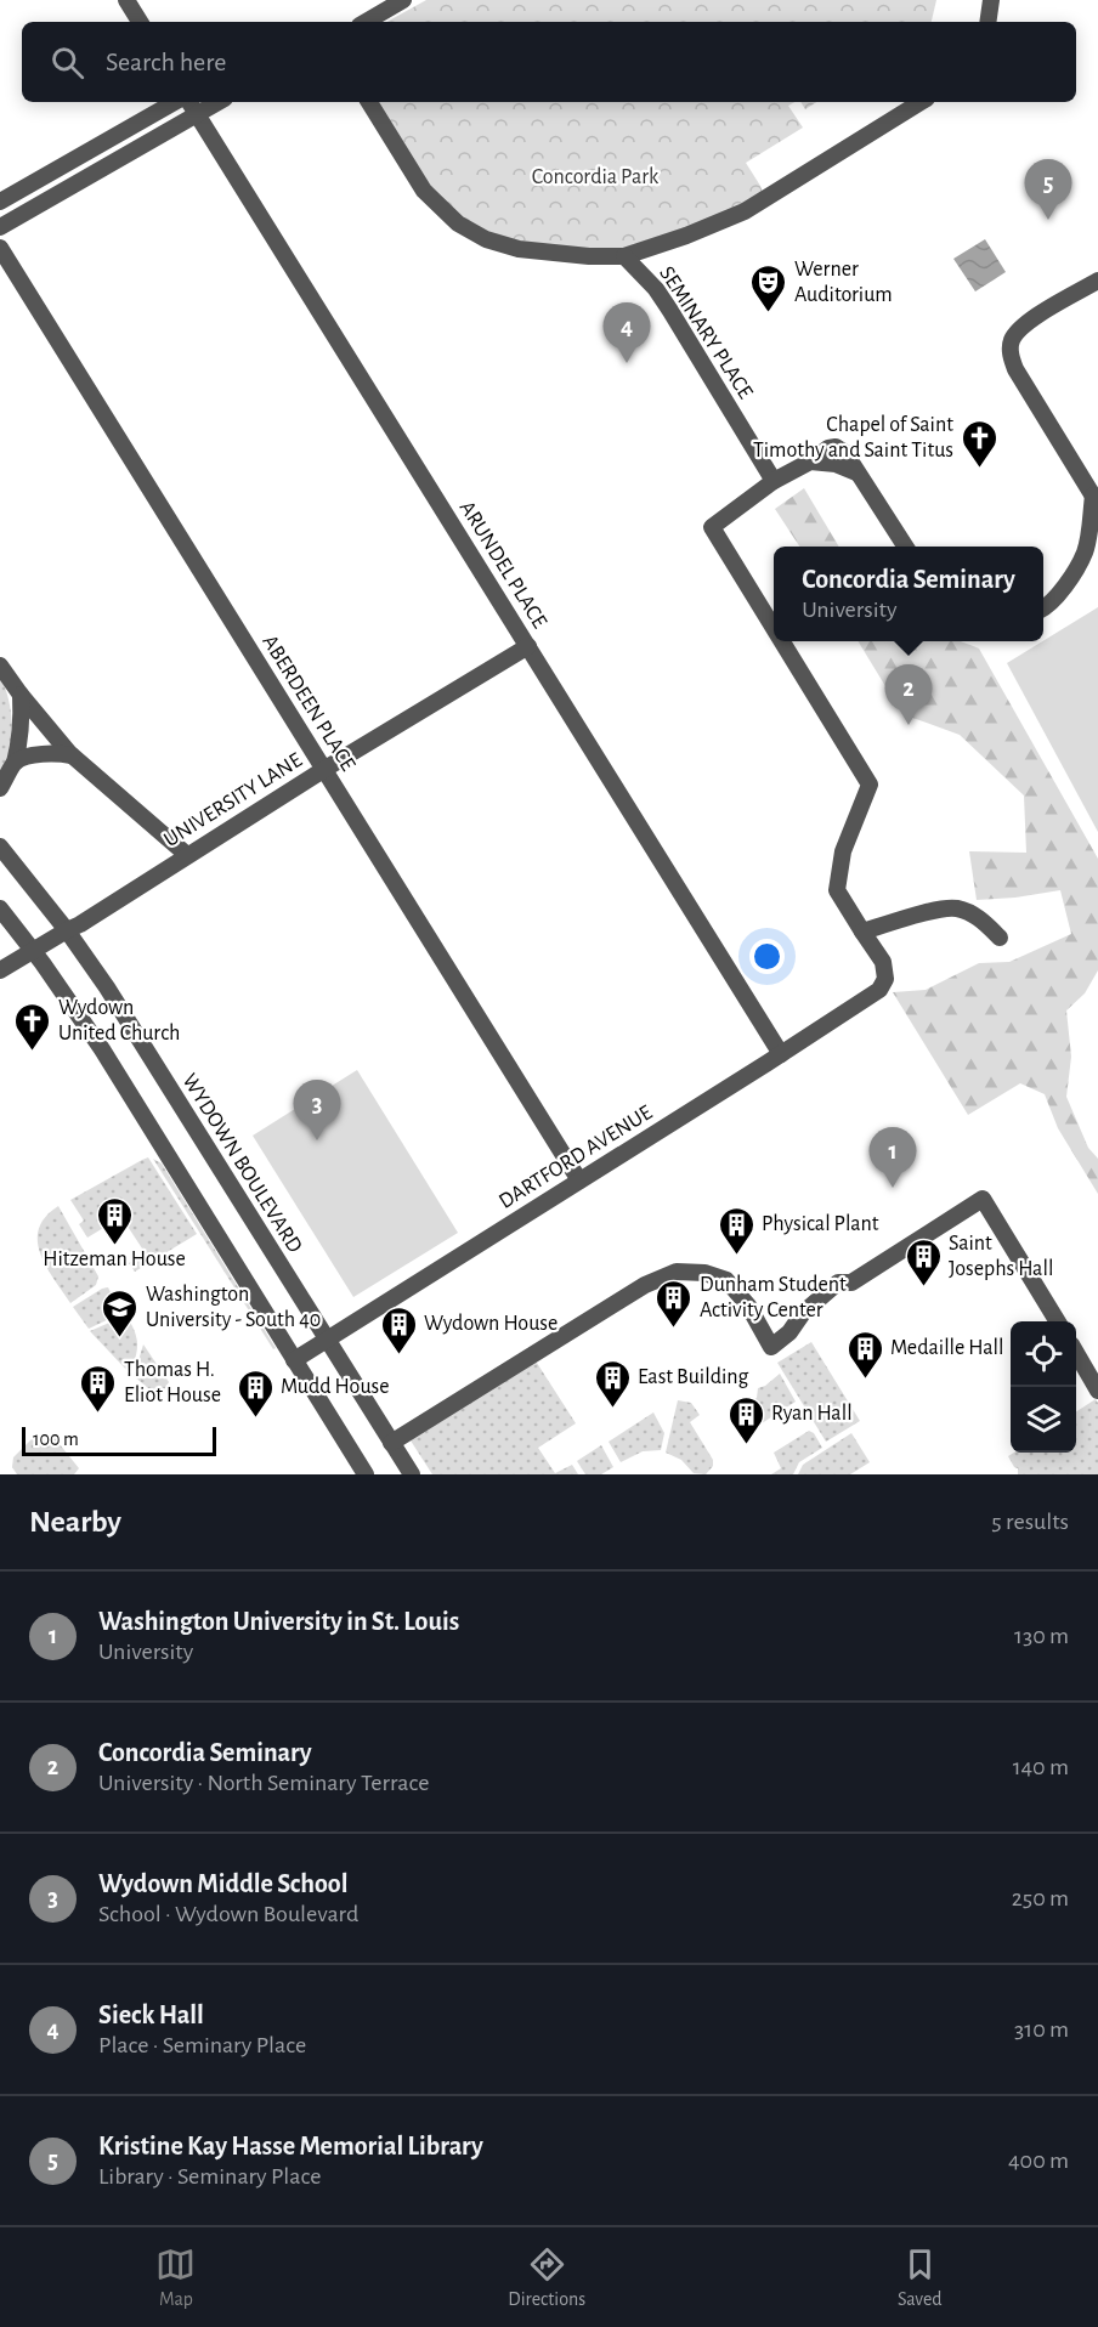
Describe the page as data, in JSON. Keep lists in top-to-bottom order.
{
  "streets": {
    "street": [
      "SEMINARY PLACE",
      "ARUNDEL PLACE",
      "ABERDEEN PLACE",
      "UNIVERSITY LANE",
      "DARTFORD AVENUE",
      "WYDOWN BOULEVARD"
    ]
  },
  "crossings": [
    ["ARUNDEL PLACE", "UNIVERSITY LANE"],
    ["ARUNDEL PLACE", "DARTFORD AVENUE"],
    ["ABERDEEN PLACE", "UNIVERSITY LANE"],
    ["ABERDEEN PLACE", "DARTFORD AVENUE"],
    ["UNIVERSITY LANE", "WYDOWN BOULEVARD"],
    ["DARTFORD AVENUE", "WYDOWN BOULEVARD"]
  ],
  "parks": ["Concordia Park"],
  "places": {
    "theatre": ["Werner Auditorium"],
    "church": ["Chapel of Saint Timothy and Saint Titus", "Wydown United Church"],
    "building": [
      "Hitzeman House",
      "Physical Plant",
      "Saint Josephs Hall",
      "Dunham Student Activity Center",
      "Wydown House",
      "Medaille Hall",
      "East Building",
      "Thomas H. Eliot House",
      "Mudd House",
      "Ryan Hall"
    ],
    "school or university": ["Washington University - South 40"]
  },
  "scale_bar": "100 m",
  "page": {
    "search": "Search here",
    "pins": [
      "5",
      "4",
      "2",
      "3",
      "1"
    ],
    "popup": ["Concordia Seminary", "University"],
    "scale": "100 m",
    "heading": ["Nearby", "5 results"],
    "list": [
      {
        "mark": "1",
        "name": "Washington University in St. Louis",
        "note": "University",
        "value": "130 m"
      },
      {
        "mark": "2",
        "name": "Concordia Seminary",
        "note": "University · North Seminary Terrace",
        "value": "140 m"
      },
      {
        "mark": "3",
        "name": "Wydown Middle School",
        "note": "School · Wydown Boulevard",
        "value": "250 m"
      },
      {
        "mark": "4",
        "name": "Sieck Hall",
        "note": "Place · Seminary Place",
        "value": "310 m"
      },
      {
        "mark": "5",
        "name": "Kristine Kay Hasse Memorial Library",
        "note": "Library · Seminary Place",
        "value": "400 m"
      }
    ],
    "nav": ["Map", "Directions", "Saved"]
  }
}
